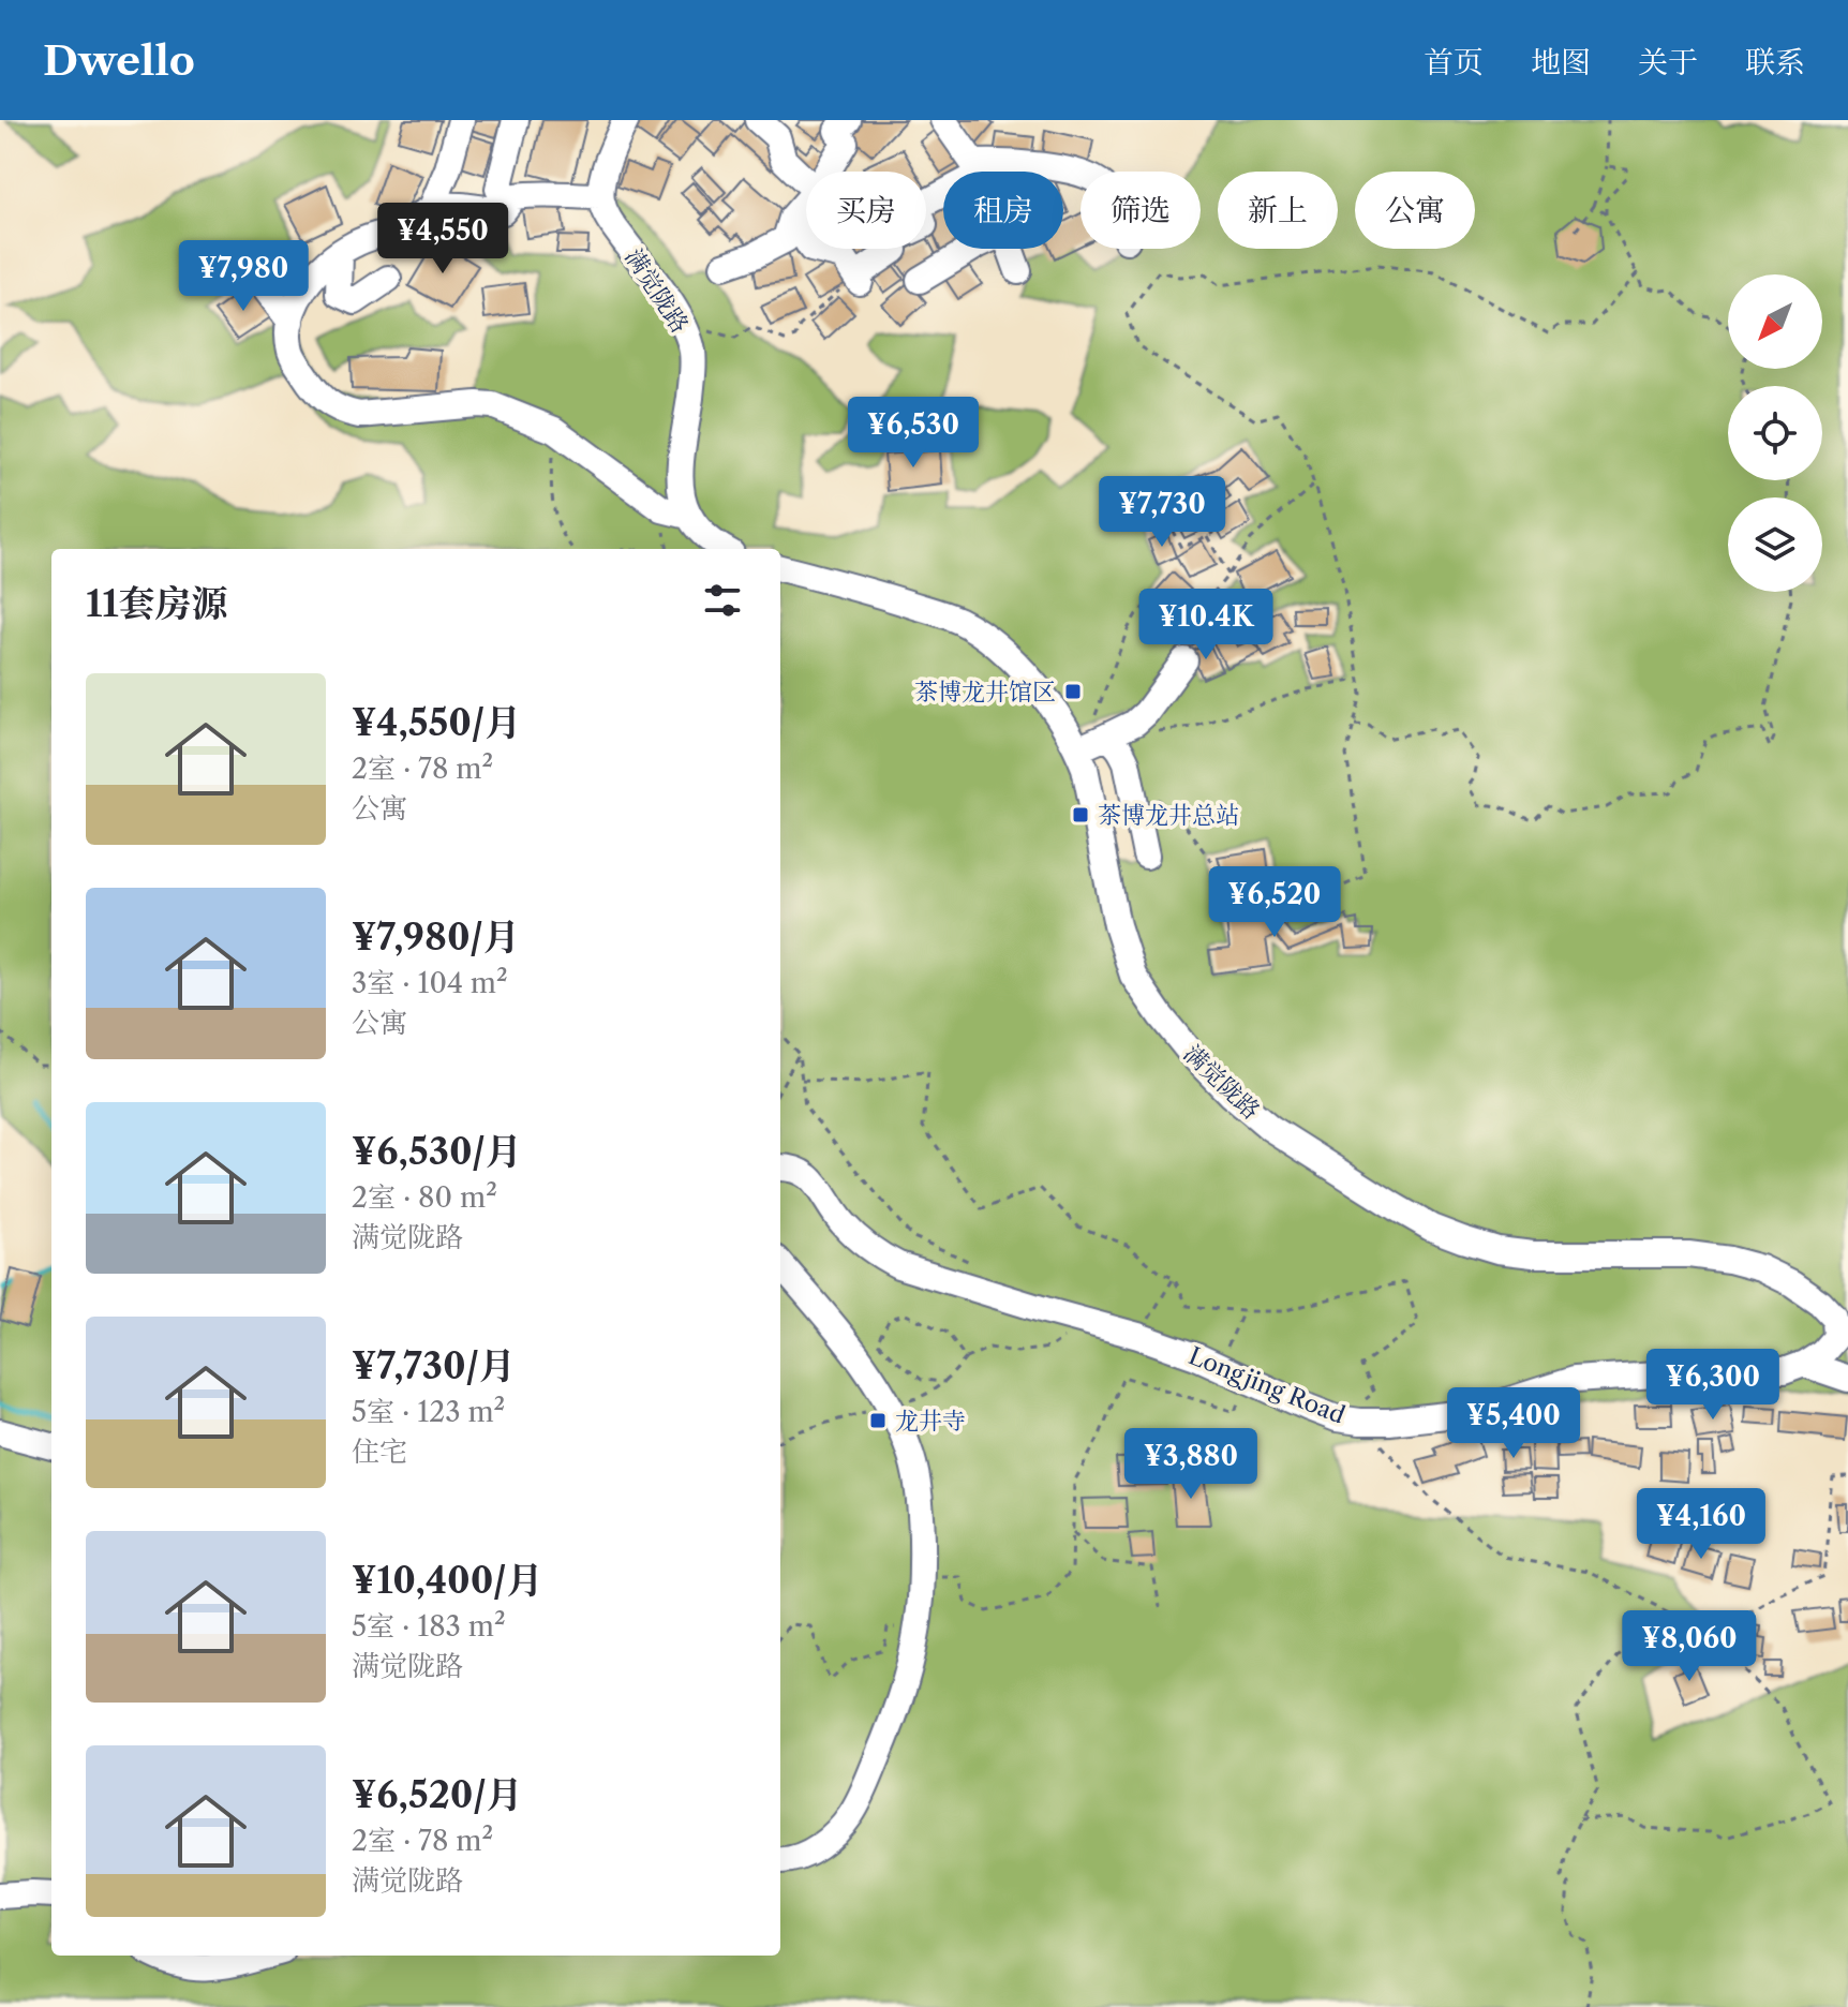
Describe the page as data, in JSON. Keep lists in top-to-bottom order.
{
  "streets": {
    "street": ["满觉陇路", "Longjing Road"]
  },
  "crossings": [
    ["满觉陇路", "Longjing Road"]
  ],
  "places": {
    "transit": ["茶博龙井馆区", "茶博龙井总站", "龙井寺"]
  },
  "north": "bottom left",
  "page": {
    "header": "Dwello",
    "nav": [
      "首页",
      "地图",
      "关于",
      "联系"
    ],
    "chip": [
      "买房",
      "租房",
      "筛选",
      "新上",
      "公寓"
    ],
    "price": [
      "¥4,550",
      "¥7,980",
      "¥6,530",
      "¥7,730",
      "¥10.4K",
      "¥6,520",
      "¥6,300",
      "¥5,400",
      "¥3,880",
      "¥4,160",
      "¥8,060"
    ],
    "heading": "11套房源",
    "list": [
      {
        "name": "¥4,550/月",
        "note": "2室 · 78 m² · 公寓"
      },
      {
        "name": "¥7,980/月",
        "note": "3室 · 104 m² · 公寓"
      },
      {
        "name": "¥6,530/月",
        "note": "2室 · 80 m² · 满觉陇路"
      },
      {
        "name": "¥7,730/月",
        "note": "5室 · 123 m² · 住宅"
      },
      {
        "name": "¥10,400/月",
        "note": "5室 · 183 m² · 满觉陇路"
      },
      {
        "name": "¥6,520/月",
        "note": "2室 · 78 m² · 满觉陇路"
      }
    ]
  }
}
